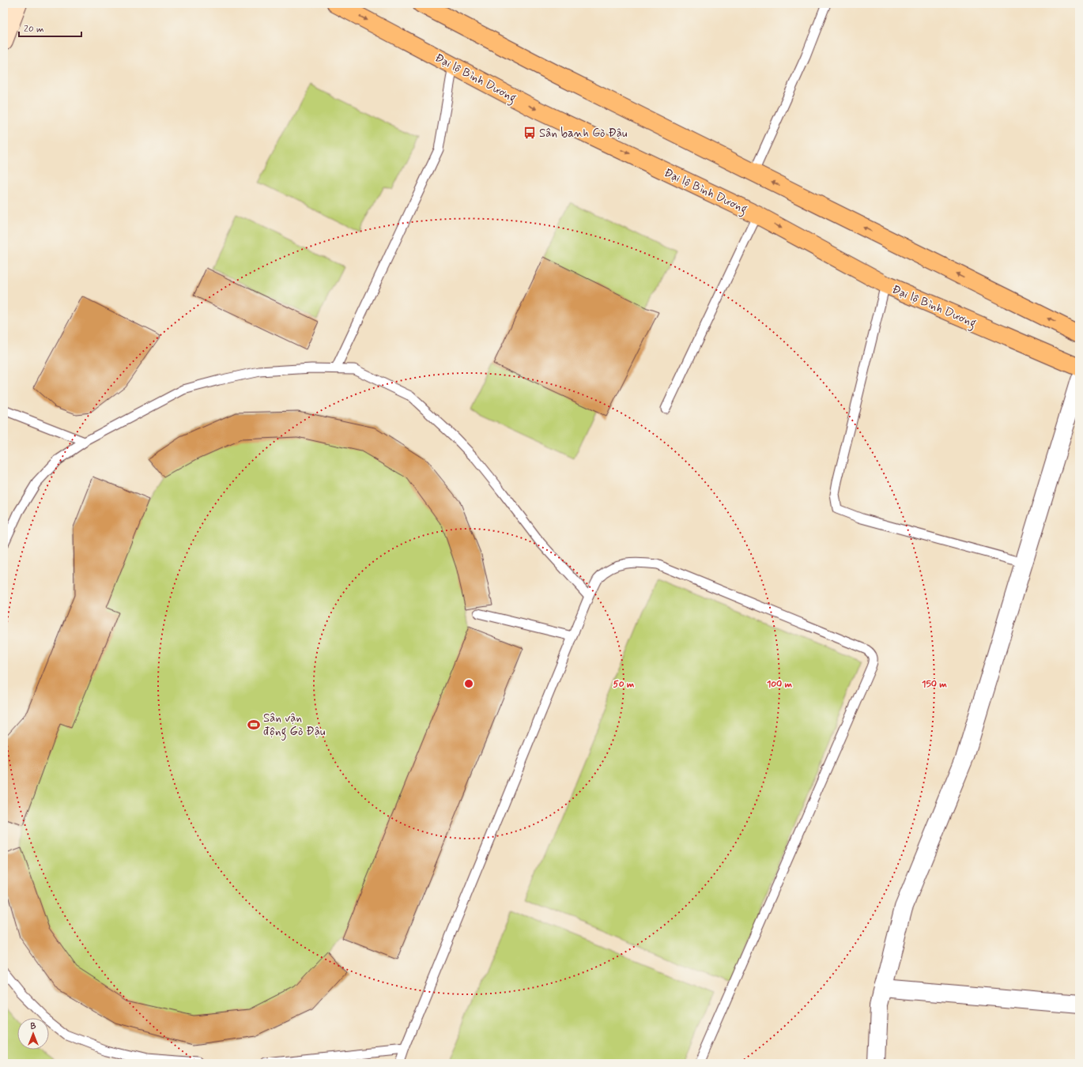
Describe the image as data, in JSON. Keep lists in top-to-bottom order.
{
  "streets": {
    "highway": ["Đại lộ Bình Dương"]
  },
  "places": {
    "bus stop": ["Sân banh Gò Đậu"],
    "sports": ["Sân vận động Gò Đậu"]
  },
  "scale_bar": "20 m",
  "north": "top",
  "rings": ["50 m", "100 m", "150 m"]
}
